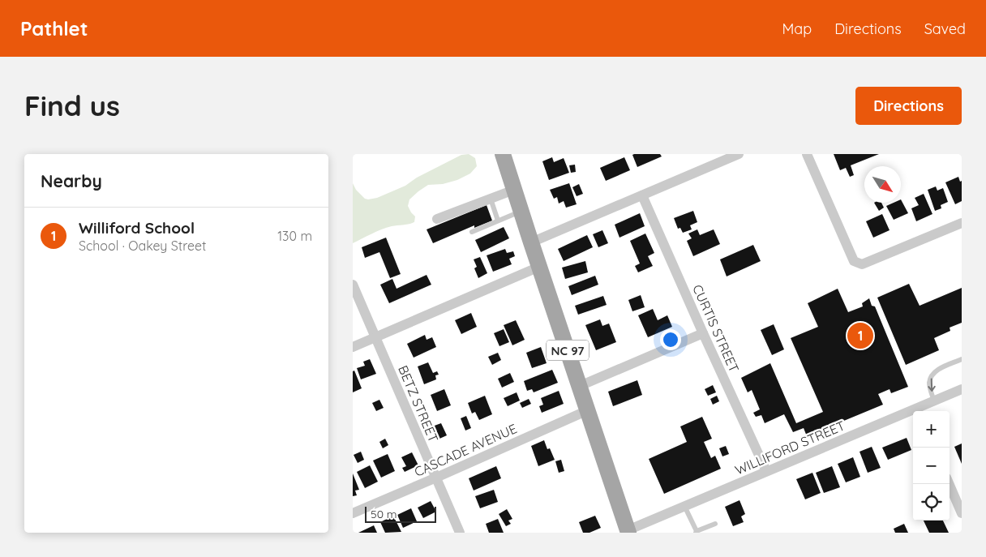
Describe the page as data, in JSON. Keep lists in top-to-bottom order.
{
  "streets": {
    "main road": ["NC 97"],
    "street": [
      "CURTIS STREET",
      "BETZ STREET",
      "WILLIFORD STREET",
      "CASCADE AVENUE"
    ]
  },
  "crossings": [
    ["CURTIS STREET", "WILLIFORD STREET"],
    ["NC 97", "WILLIFORD STREET"],
    ["NC 97", "CASCADE AVENUE"],
    ["BETZ STREET", "CASCADE AVENUE"]
  ],
  "scale_bar": "50 m",
  "north": "bottom right",
  "page": {
    "header": "Pathlet",
    "nav": ["Map", "Directions", "Saved"],
    "buttons": "Directions",
    "title": "Find us",
    "heading": "Nearby",
    "list": [
      {
        "mark": "1",
        "name": "Williford School",
        "note": "School · Oakey Street",
        "value": "130 m"
      }
    ],
    "pins": "1",
    "map_buttons": ["+", "−"],
    "scale": "50 m"
  }
}
